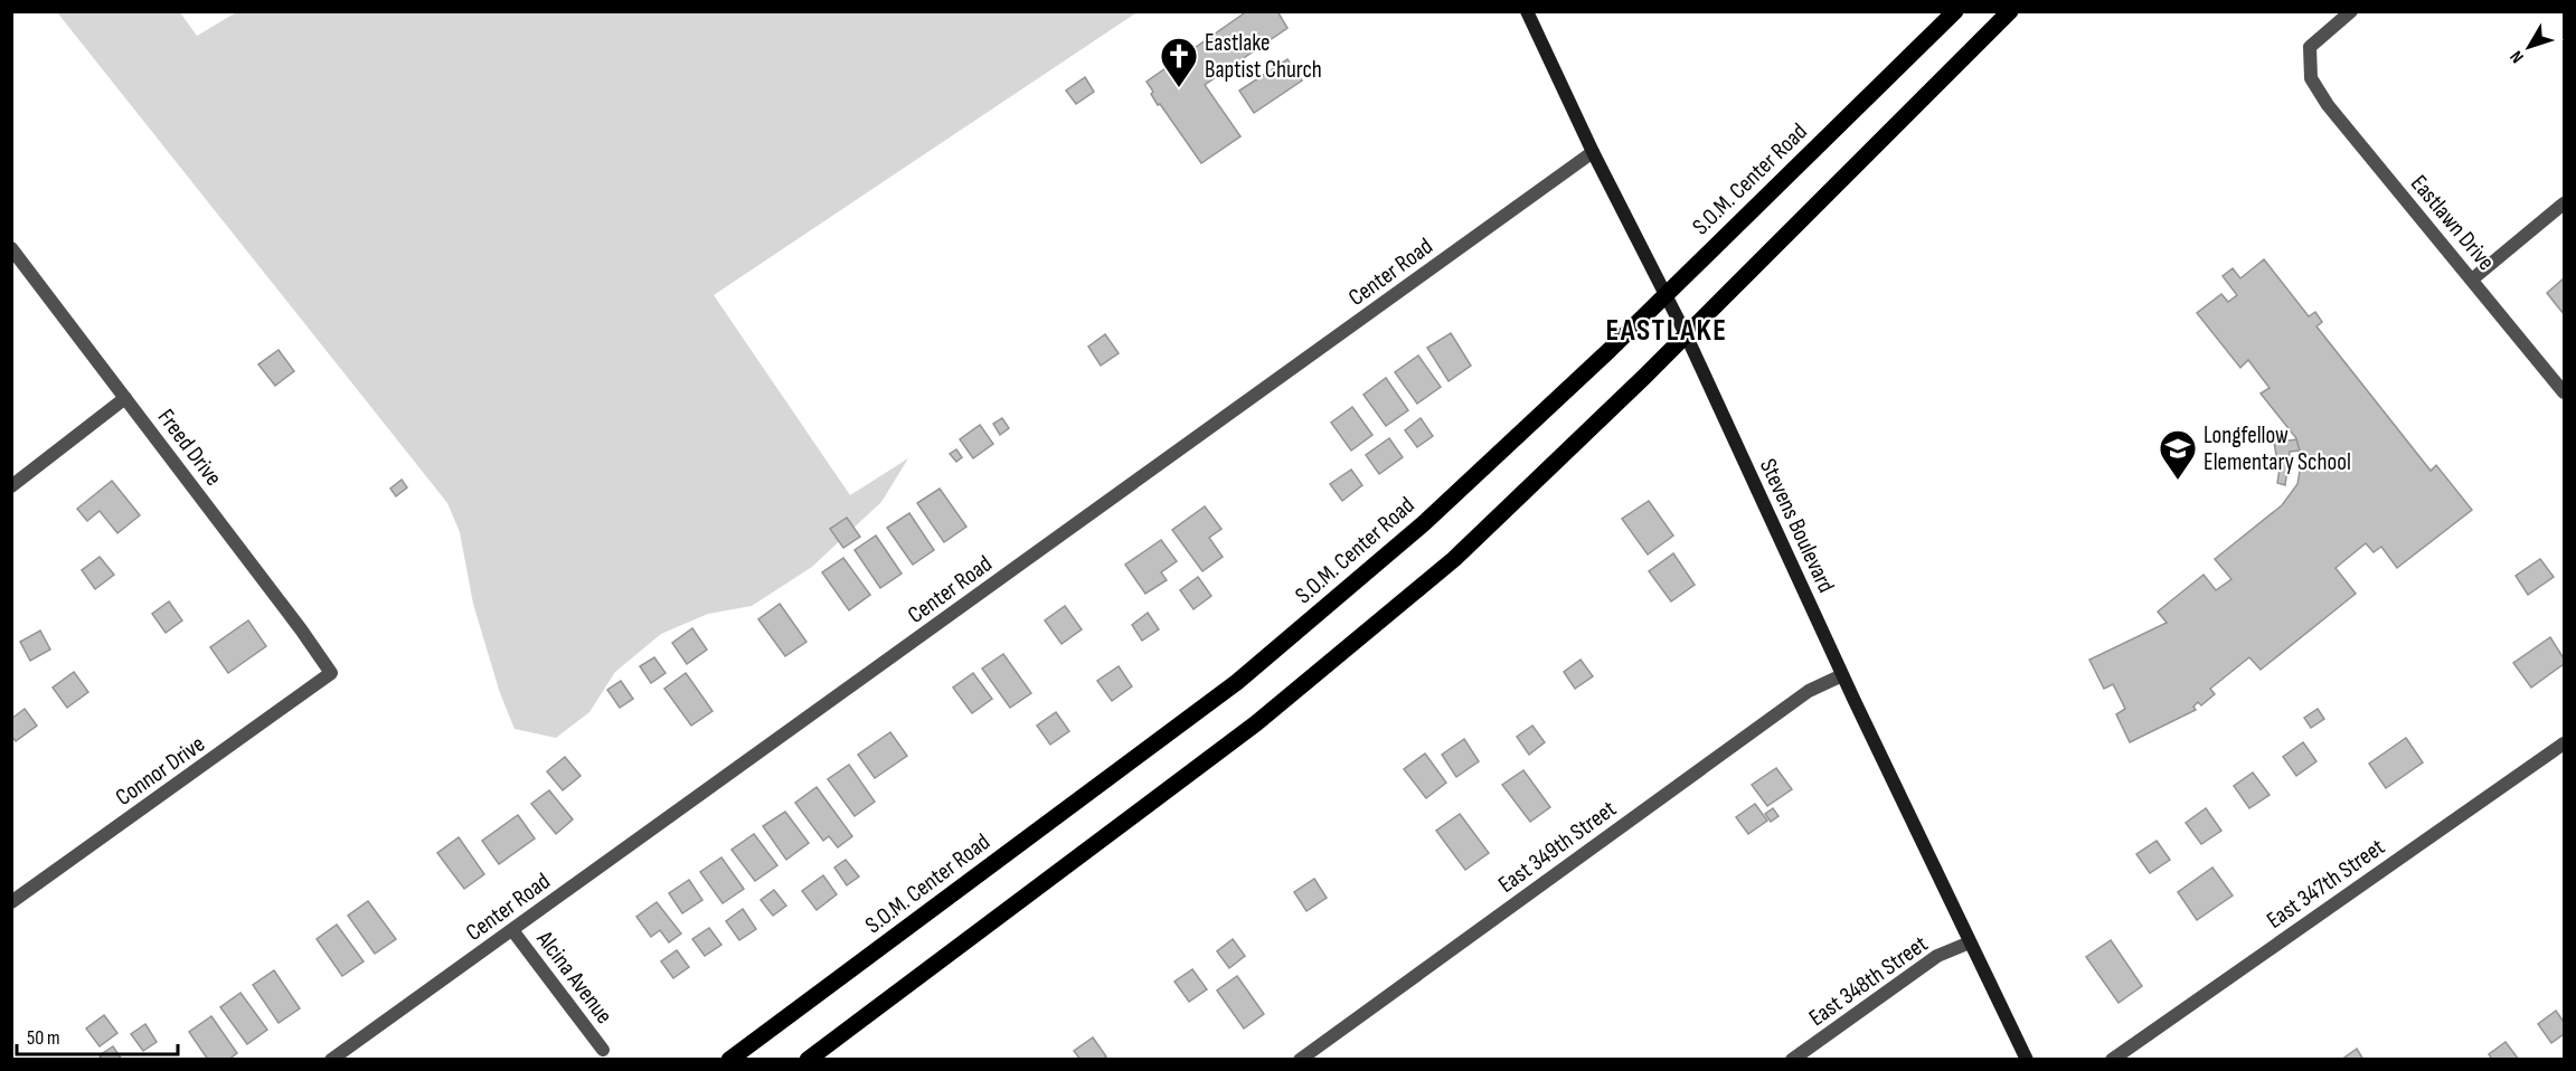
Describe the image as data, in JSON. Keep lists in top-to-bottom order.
{
  "streets": {
    "main road": ["S.O.M. Center Road"],
    "street": [
      "Eastlawn Drive",
      "Center Road",
      "Freed Drive",
      "Stevens Boulevard",
      "Connor Drive",
      "East 349th Street",
      "East 347th Street",
      "Alcina Avenue",
      "East 348th Street"
    ]
  },
  "crossings": [
    ["S.O.M. Center Road", "Stevens Boulevard"],
    ["Center Road", "Stevens Boulevard"],
    ["Center Road", "Alcina Avenue"],
    ["Freed Drive", "Connor Drive"],
    ["Stevens Boulevard", "East 349th Street"],
    ["Stevens Boulevard", "East 348th Street"]
  ],
  "districts": ["EASTLAKE"],
  "places": {
    "church": ["Eastlake Baptist Church"],
    "school or university": ["Longfellow Elementary School"]
  },
  "scale_bar": "50 m",
  "north": "bottom left"
}
